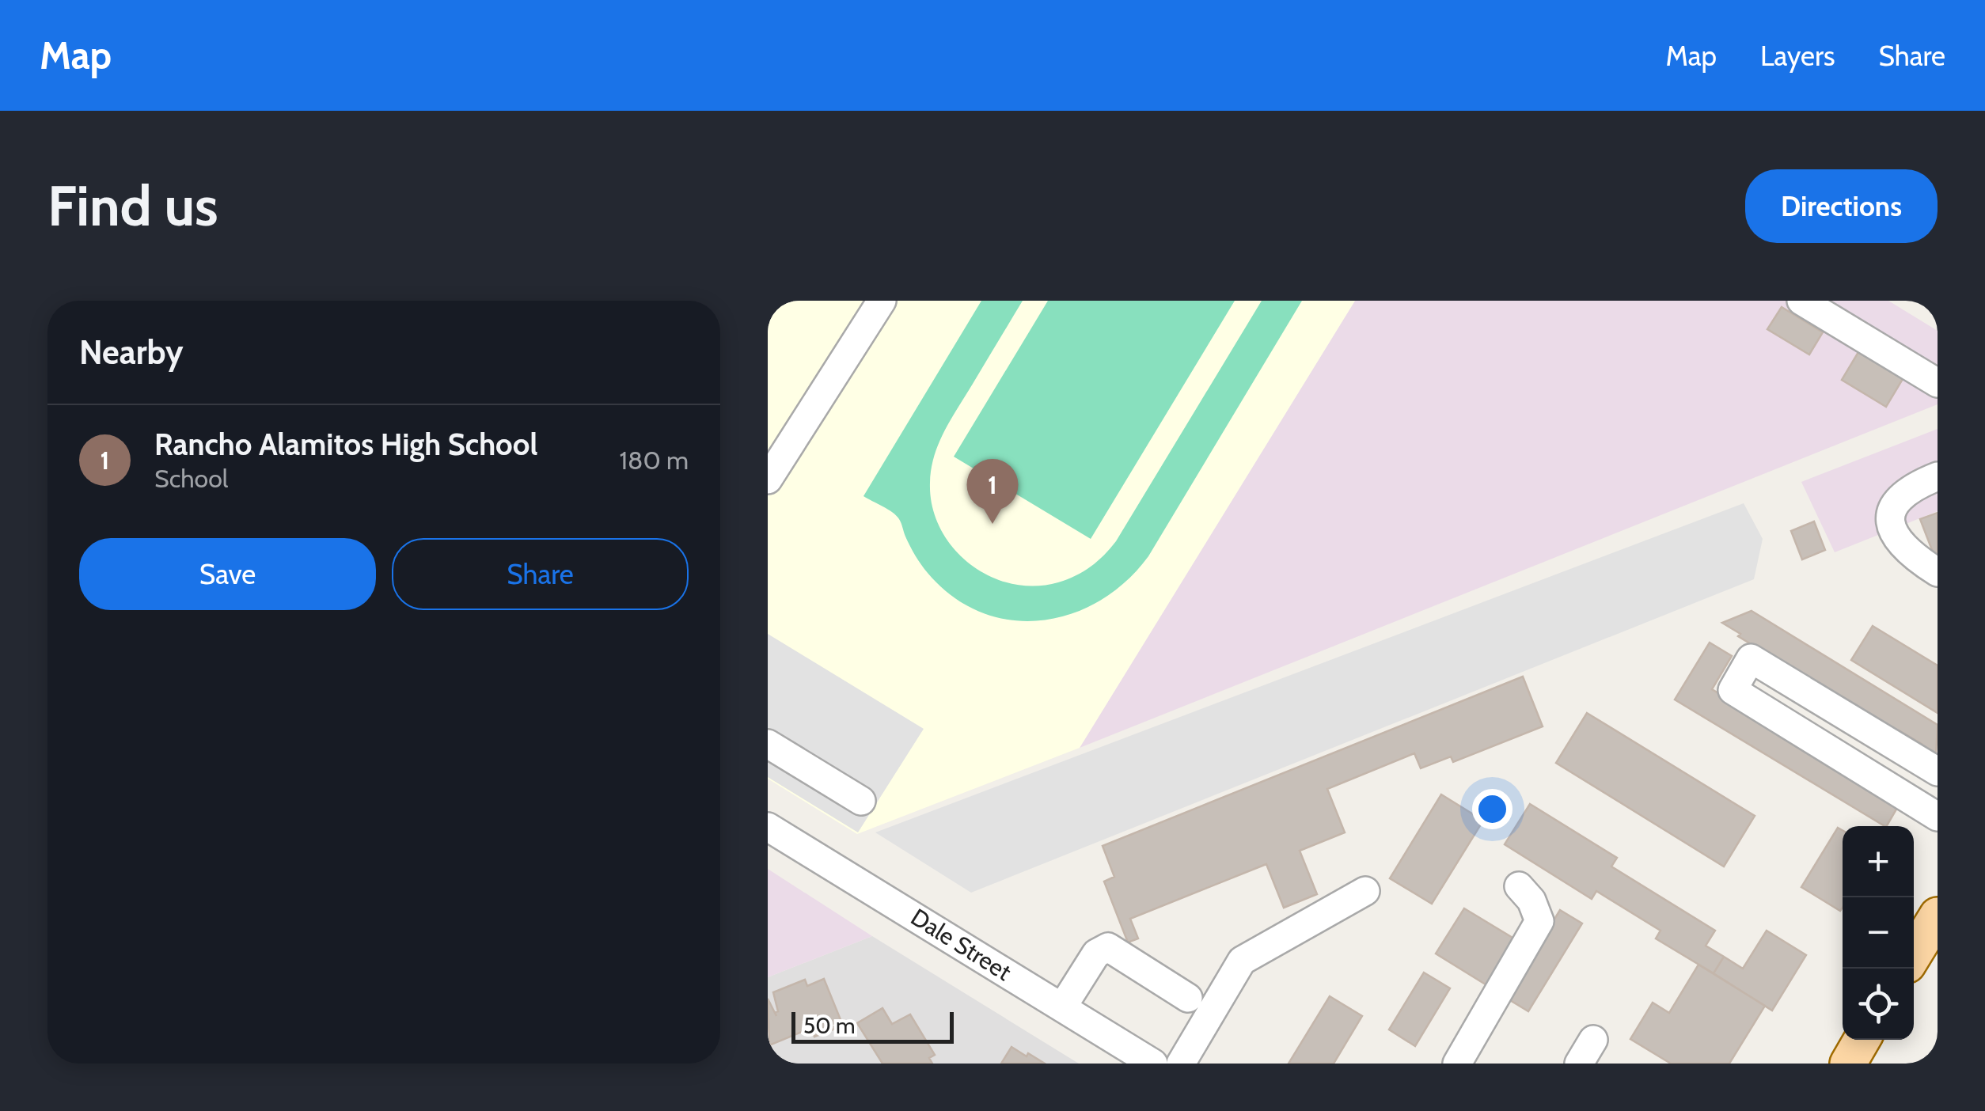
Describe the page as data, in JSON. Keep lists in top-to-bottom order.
{
  "streets": {
    "street": ["Dale Street"]
  },
  "scale_bar": "50 m",
  "page": {
    "header": "Map",
    "nav": ["Map", "Layers", "Share"],
    "buttons": [
      "Directions",
      ["Save", "Share"]
    ],
    "title": "Find us",
    "heading": "Nearby",
    "list": [
      {
        "mark": "1",
        "name": "Rancho Alamitos High School",
        "note": "School",
        "value": "180 m"
      }
    ],
    "pins": "1",
    "map_buttons": ["+", "−"],
    "scale": "50 m"
  }
}
